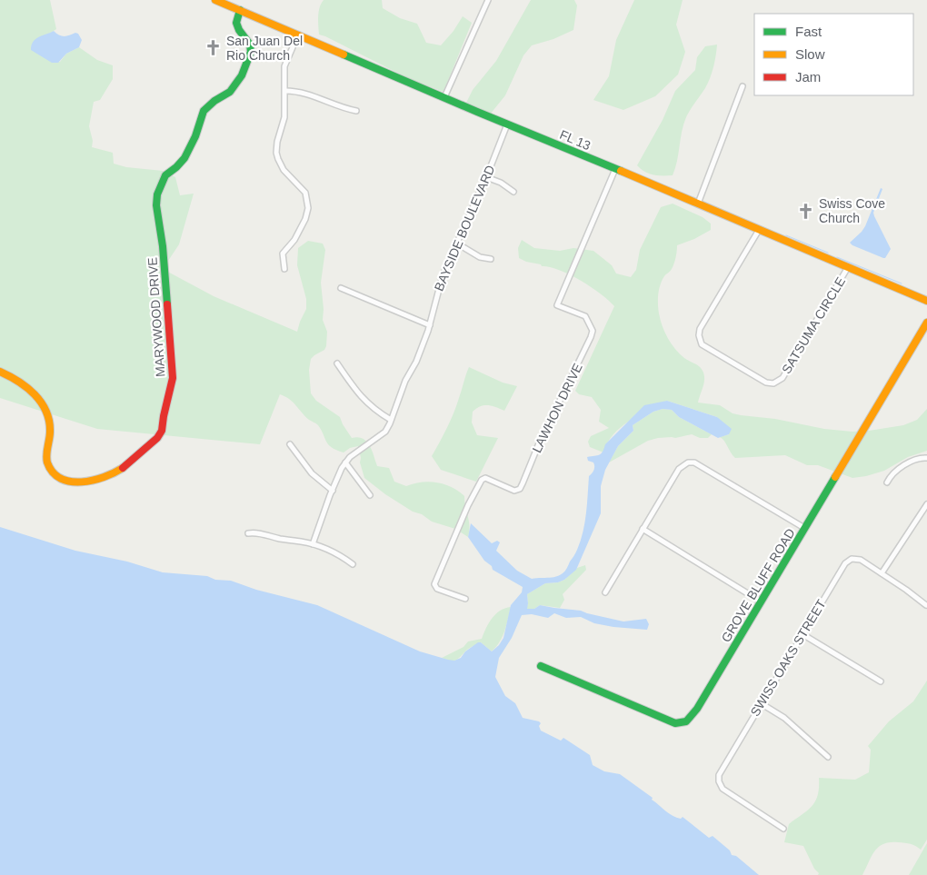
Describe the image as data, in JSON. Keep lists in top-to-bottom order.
{
  "streets": {
    "street": [
      "FL 13",
      "BAYSIDE BOULEVARD",
      "MARYWOOD DRIVE",
      "SATSUMA CIRCLE",
      "LAWHON DRIVE",
      "GROVE BLUFF ROAD",
      "SWISS OAKS STREET"
    ]
  },
  "crossings": [
    ["FL 13", "BAYSIDE BOULEVARD"],
    ["FL 13", "MARYWOOD DRIVE"],
    ["FL 13", "SATSUMA CIRCLE"],
    ["FL 13", "LAWHON DRIVE"]
  ],
  "places": {
    "church": ["San Juan Del Rio Church", "Swiss Cove Church"]
  },
  "legend": ["Fast", "Slow", "Jam"]
}
